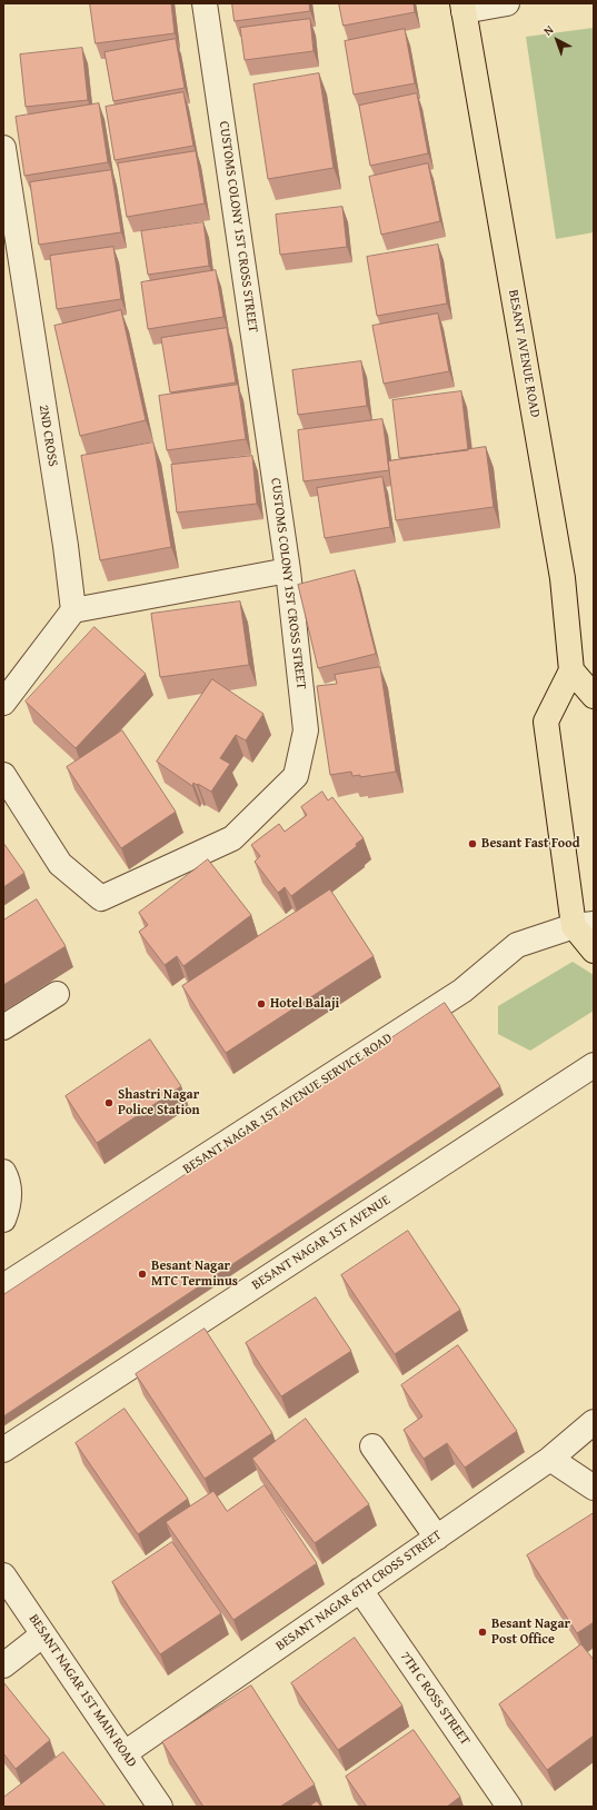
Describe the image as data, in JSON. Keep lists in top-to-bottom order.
{
  "streets": {
    "main road": ["BESANT AVENUE ROAD"],
    "street": [
      "CUSTOMS COLONY 1ST CROSS STREET",
      "2ND CROSS",
      "BESANT NAGAR 1ST AVENUE SERVICE ROAD",
      "BESANT NAGAR 1ST AVENUE",
      "BESANT NAGAR 6TH CROSS STREET",
      "BESANT NAGAR 1ST MAIN ROAD",
      "7TH C ROSS STREET"
    ]
  },
  "crossings": [
    ["BESANT NAGAR 6TH CROSS STREET", "BESANT NAGAR 1ST MAIN ROAD"],
    ["BESANT NAGAR 6TH CROSS STREET", "7TH C ROSS STREET"]
  ],
  "places": [
    "Besant Fast Food",
    "Hotel Balaji",
    "Shastri Nagar Police Station",
    "Besant Nagar MTC Terminus",
    "Besant Nagar Post Office"
  ],
  "north": "top left"
}
